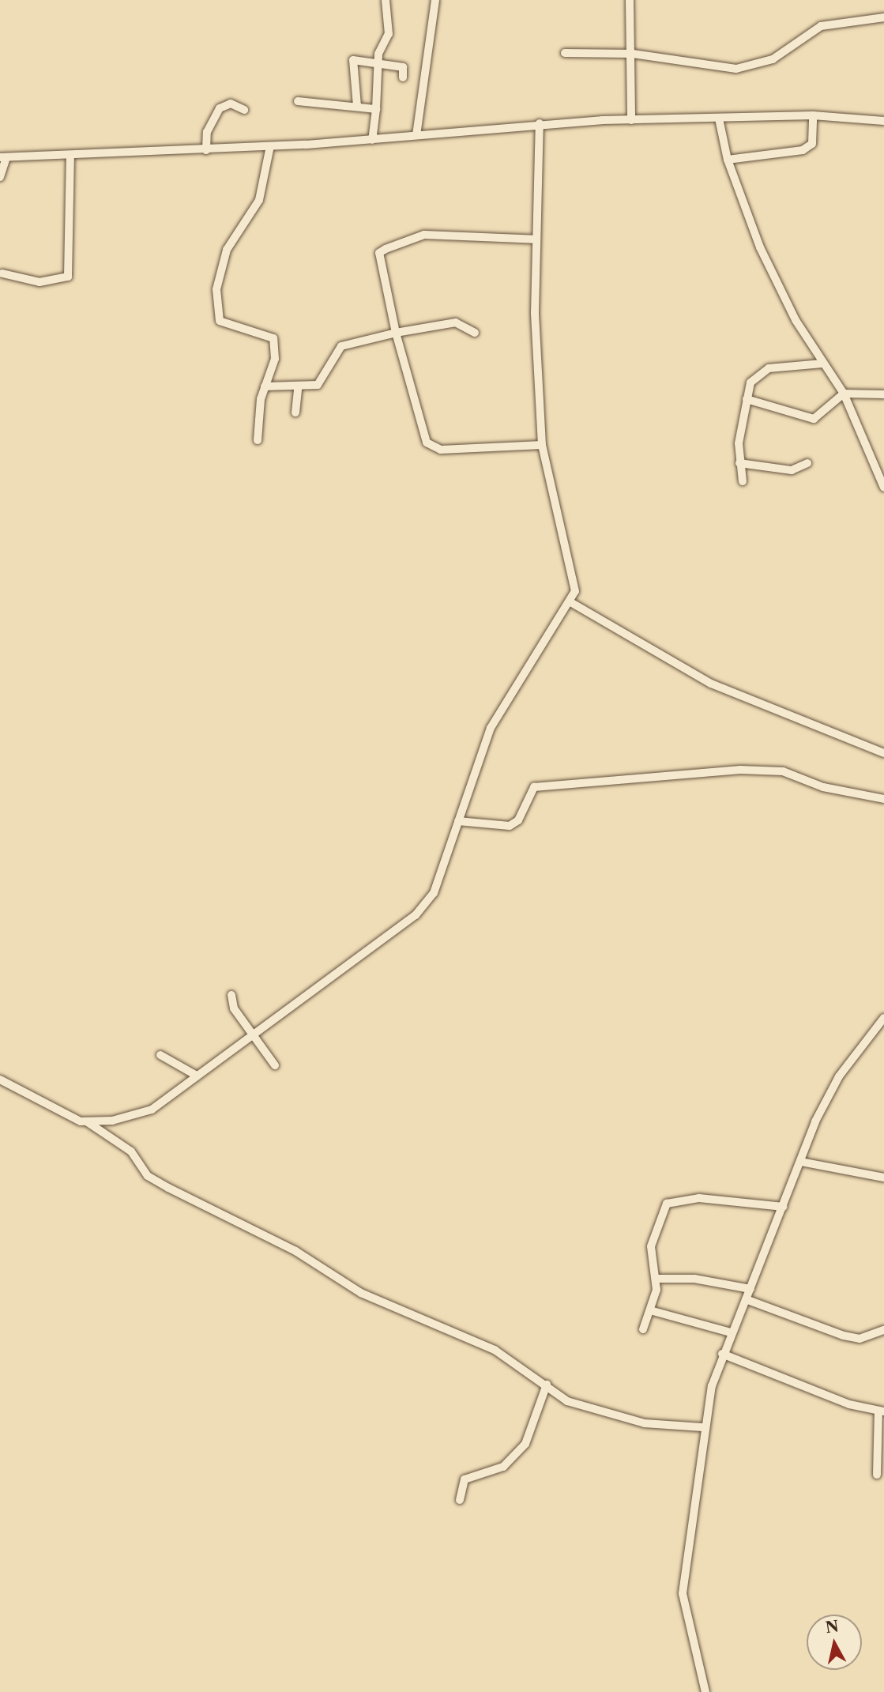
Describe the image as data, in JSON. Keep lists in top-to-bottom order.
{
  "north": "top"
}
